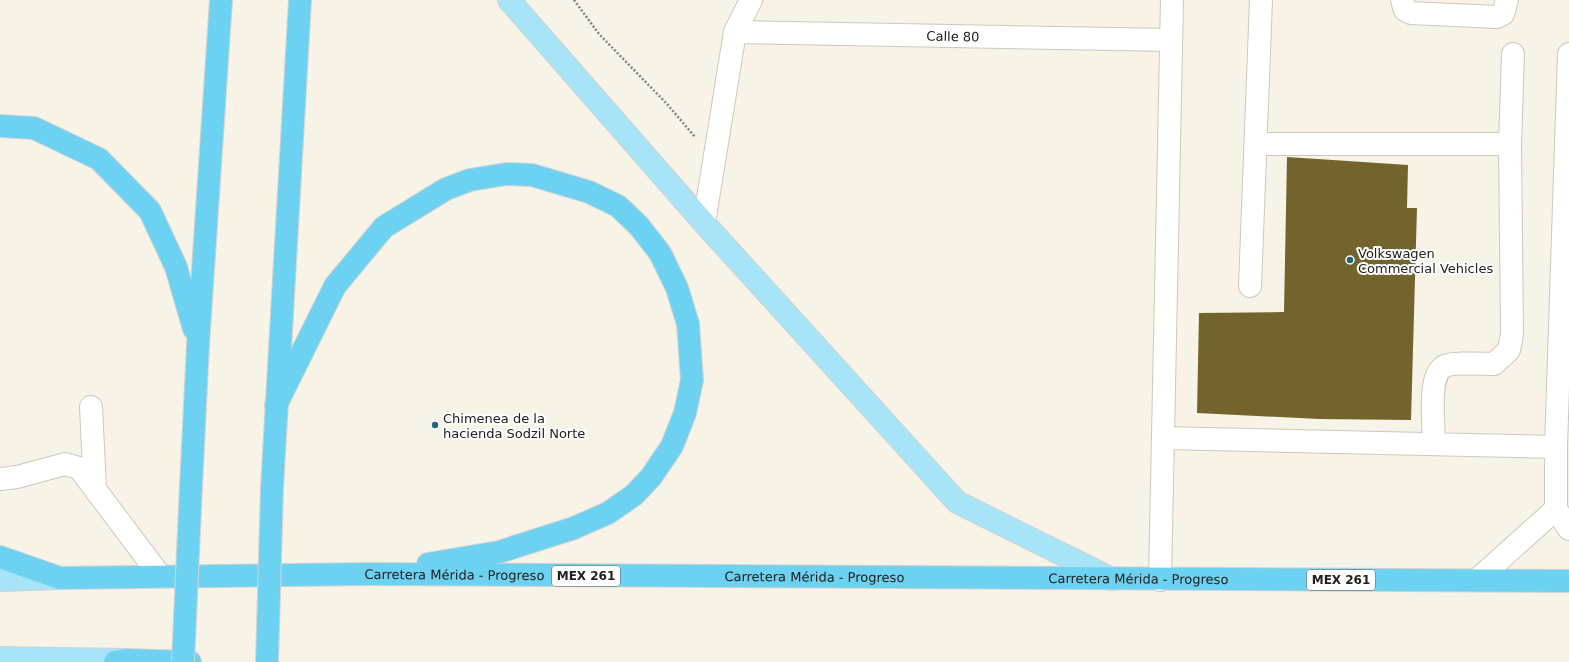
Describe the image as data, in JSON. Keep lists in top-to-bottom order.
{
  "streets": {
    "highway": ["Carretera Mérida - Progreso", "MEX 261"],
    "street": ["Calle 80"]
  },
  "crossings": [
    ["Carretera Mérida - Progreso", "MEX 261"]
  ],
  "places": ["Volkswagen Commercial Vehicles", "Chimenea de la hacienda Sodzil Norte"]
}
